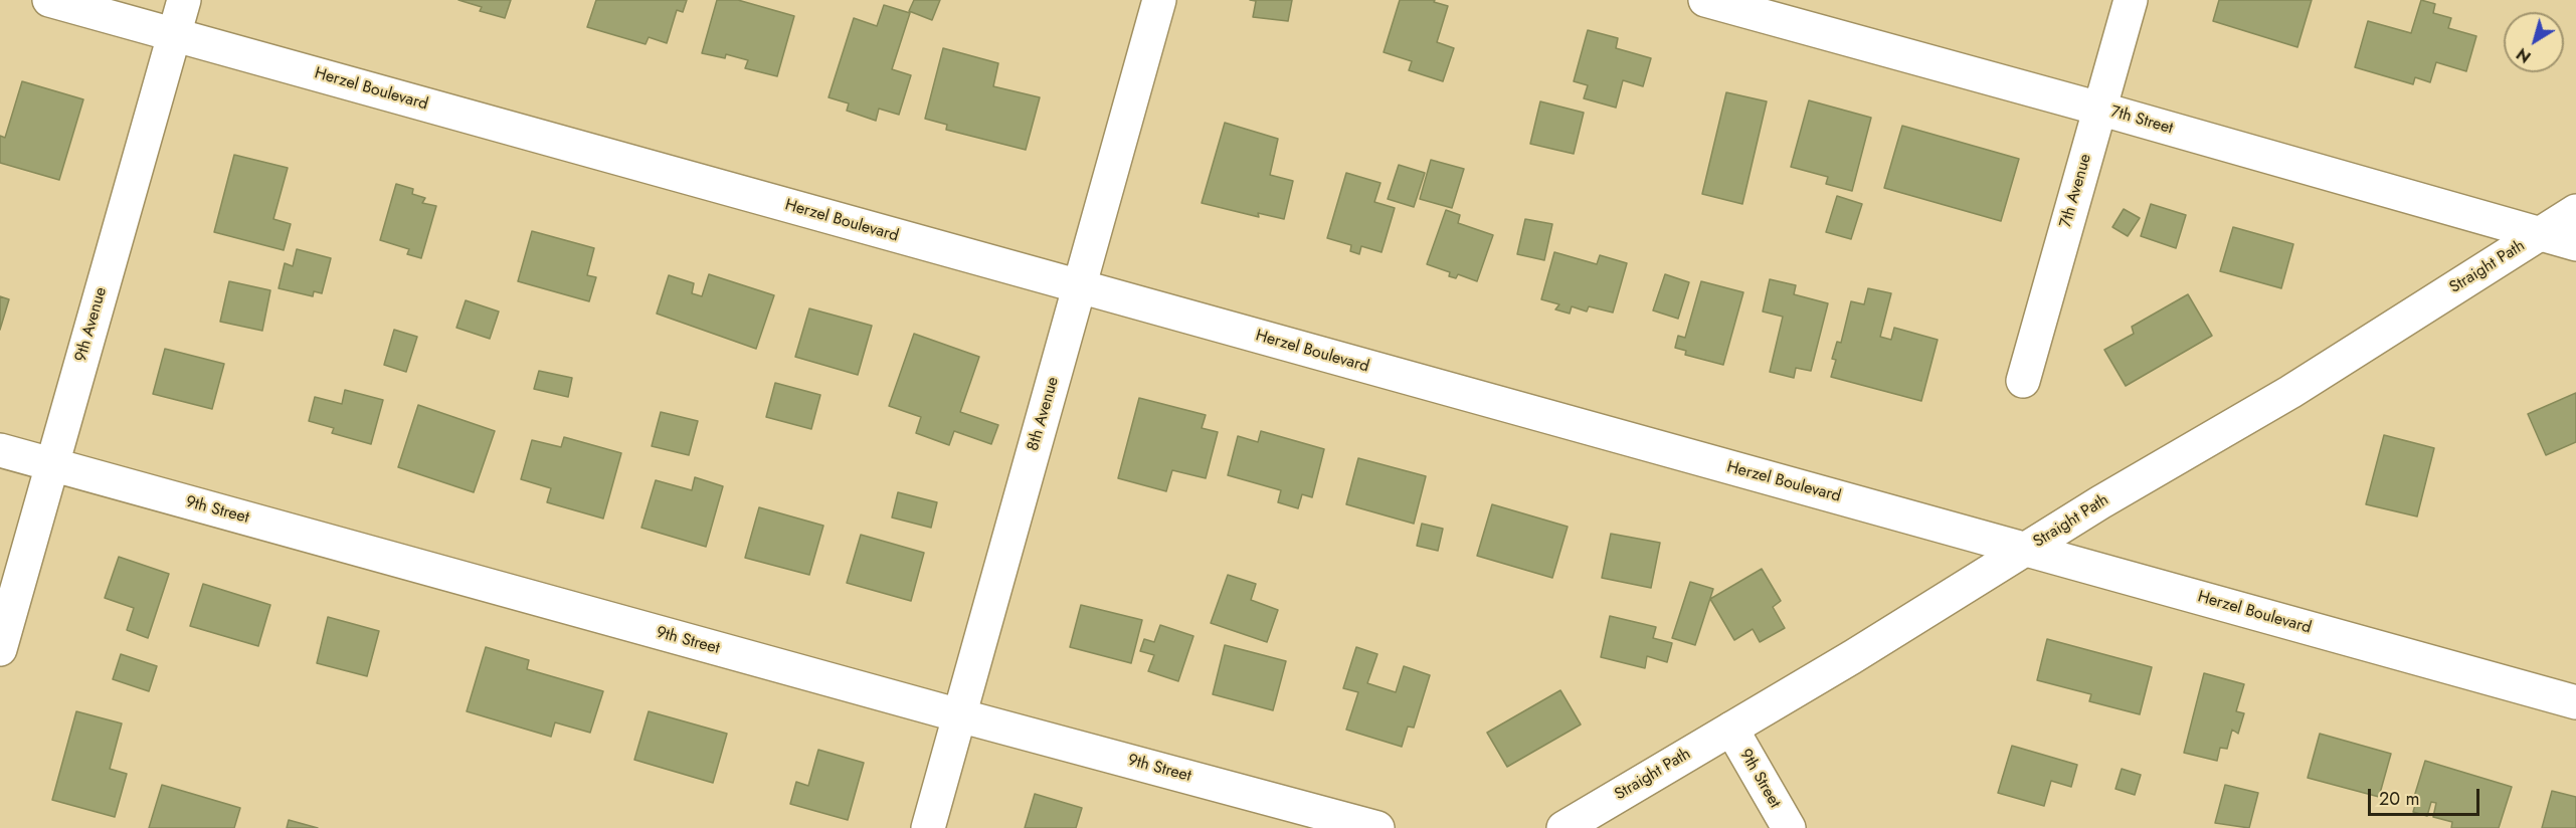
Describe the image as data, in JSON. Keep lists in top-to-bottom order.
{
  "streets": {
    "street": [
      "Herzel Boulevard",
      "7th Street",
      "7th Avenue",
      "Straight Path",
      "9th Avenue",
      "8th Avenue",
      "9th Street"
    ]
  },
  "crossings": [
    ["Herzel Boulevard", "Straight Path"],
    ["Herzel Boulevard", "9th Avenue"],
    ["Herzel Boulevard", "8th Avenue"],
    ["7th Street", "7th Avenue"],
    ["7th Street", "Straight Path"],
    ["Straight Path", "9th Street"],
    ["9th Avenue", "9th Street"],
    ["8th Avenue", "9th Street"]
  ],
  "scale_bar": "20 m",
  "north": "bottom left"
}
